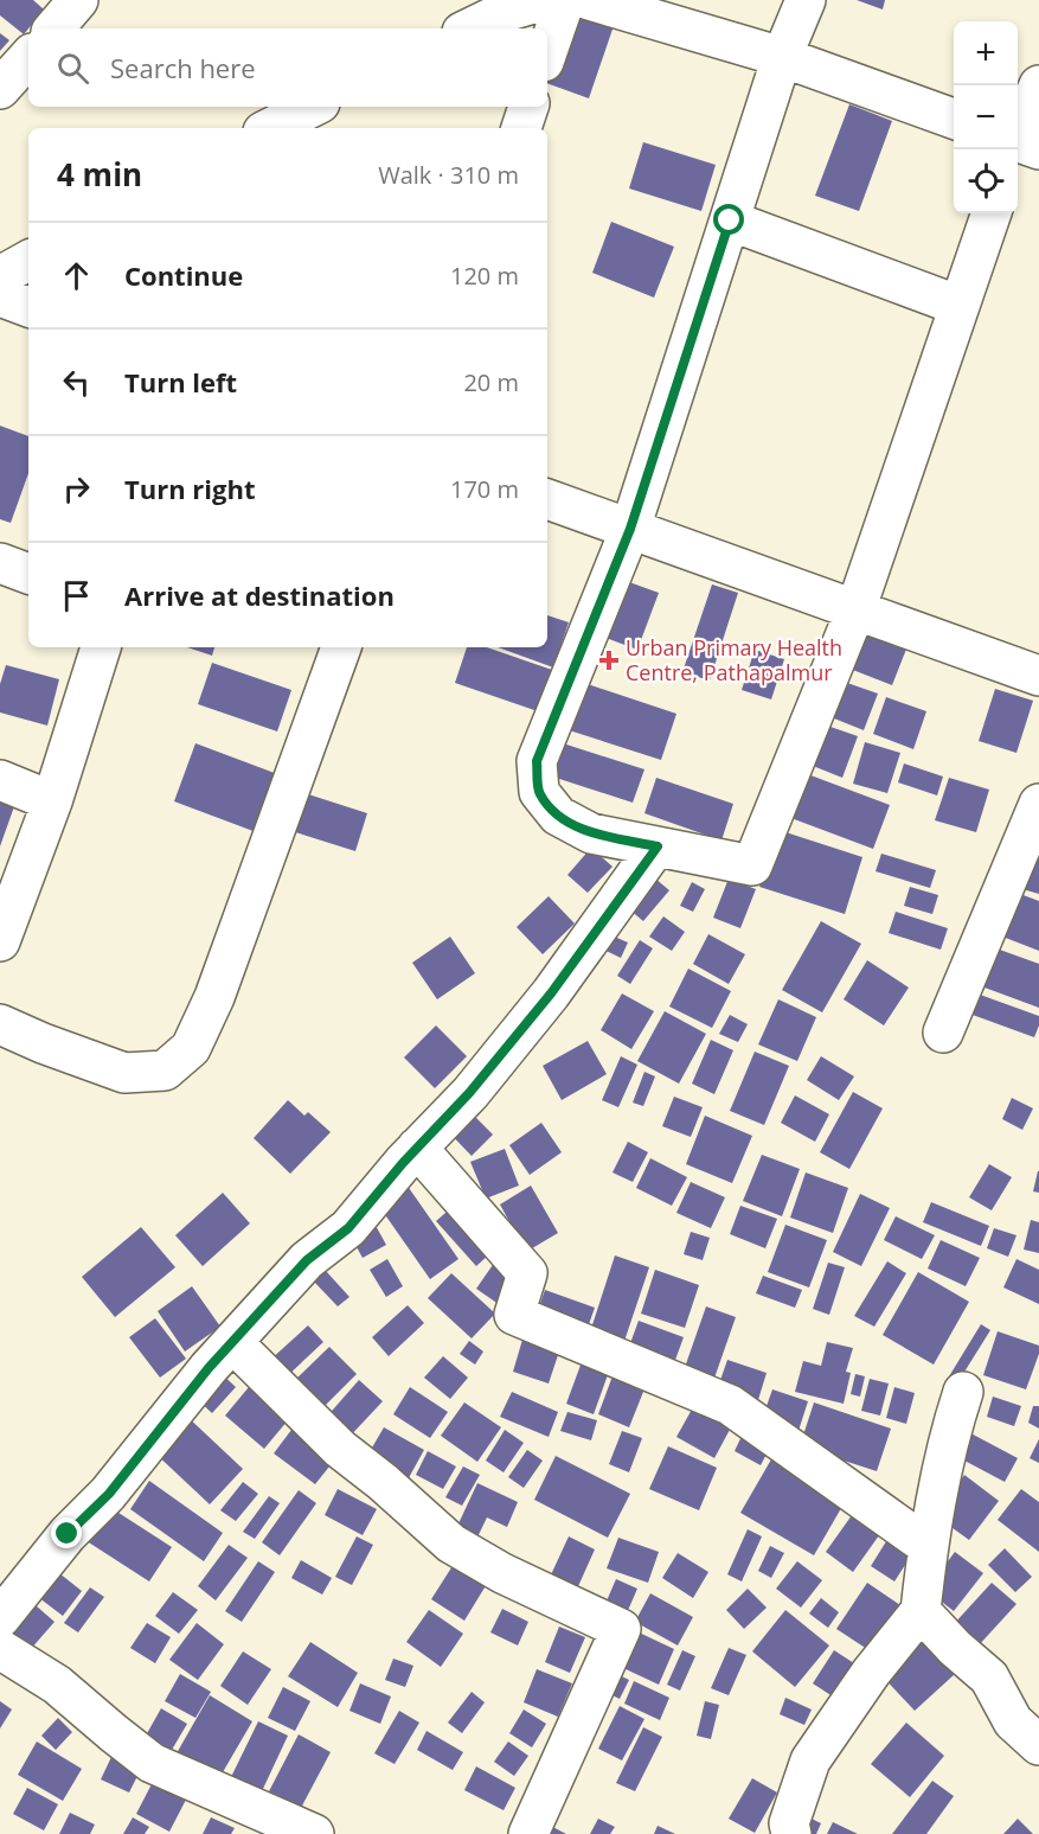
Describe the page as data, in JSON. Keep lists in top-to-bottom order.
{
  "places": {
    "health": ["Urban Primary Health Centre, Pathapalmur"]
  },
  "page": {
    "map_buttons": ["+", "−"],
    "search": "Search here",
    "heading": ["4 min", "Walk · 310 m"],
    "list": [
      ["Continue", "120 m"],
      ["Turn left", "20 m"],
      ["Turn right", "170 m"],
      "Arrive at destination"
    ]
  }
}
